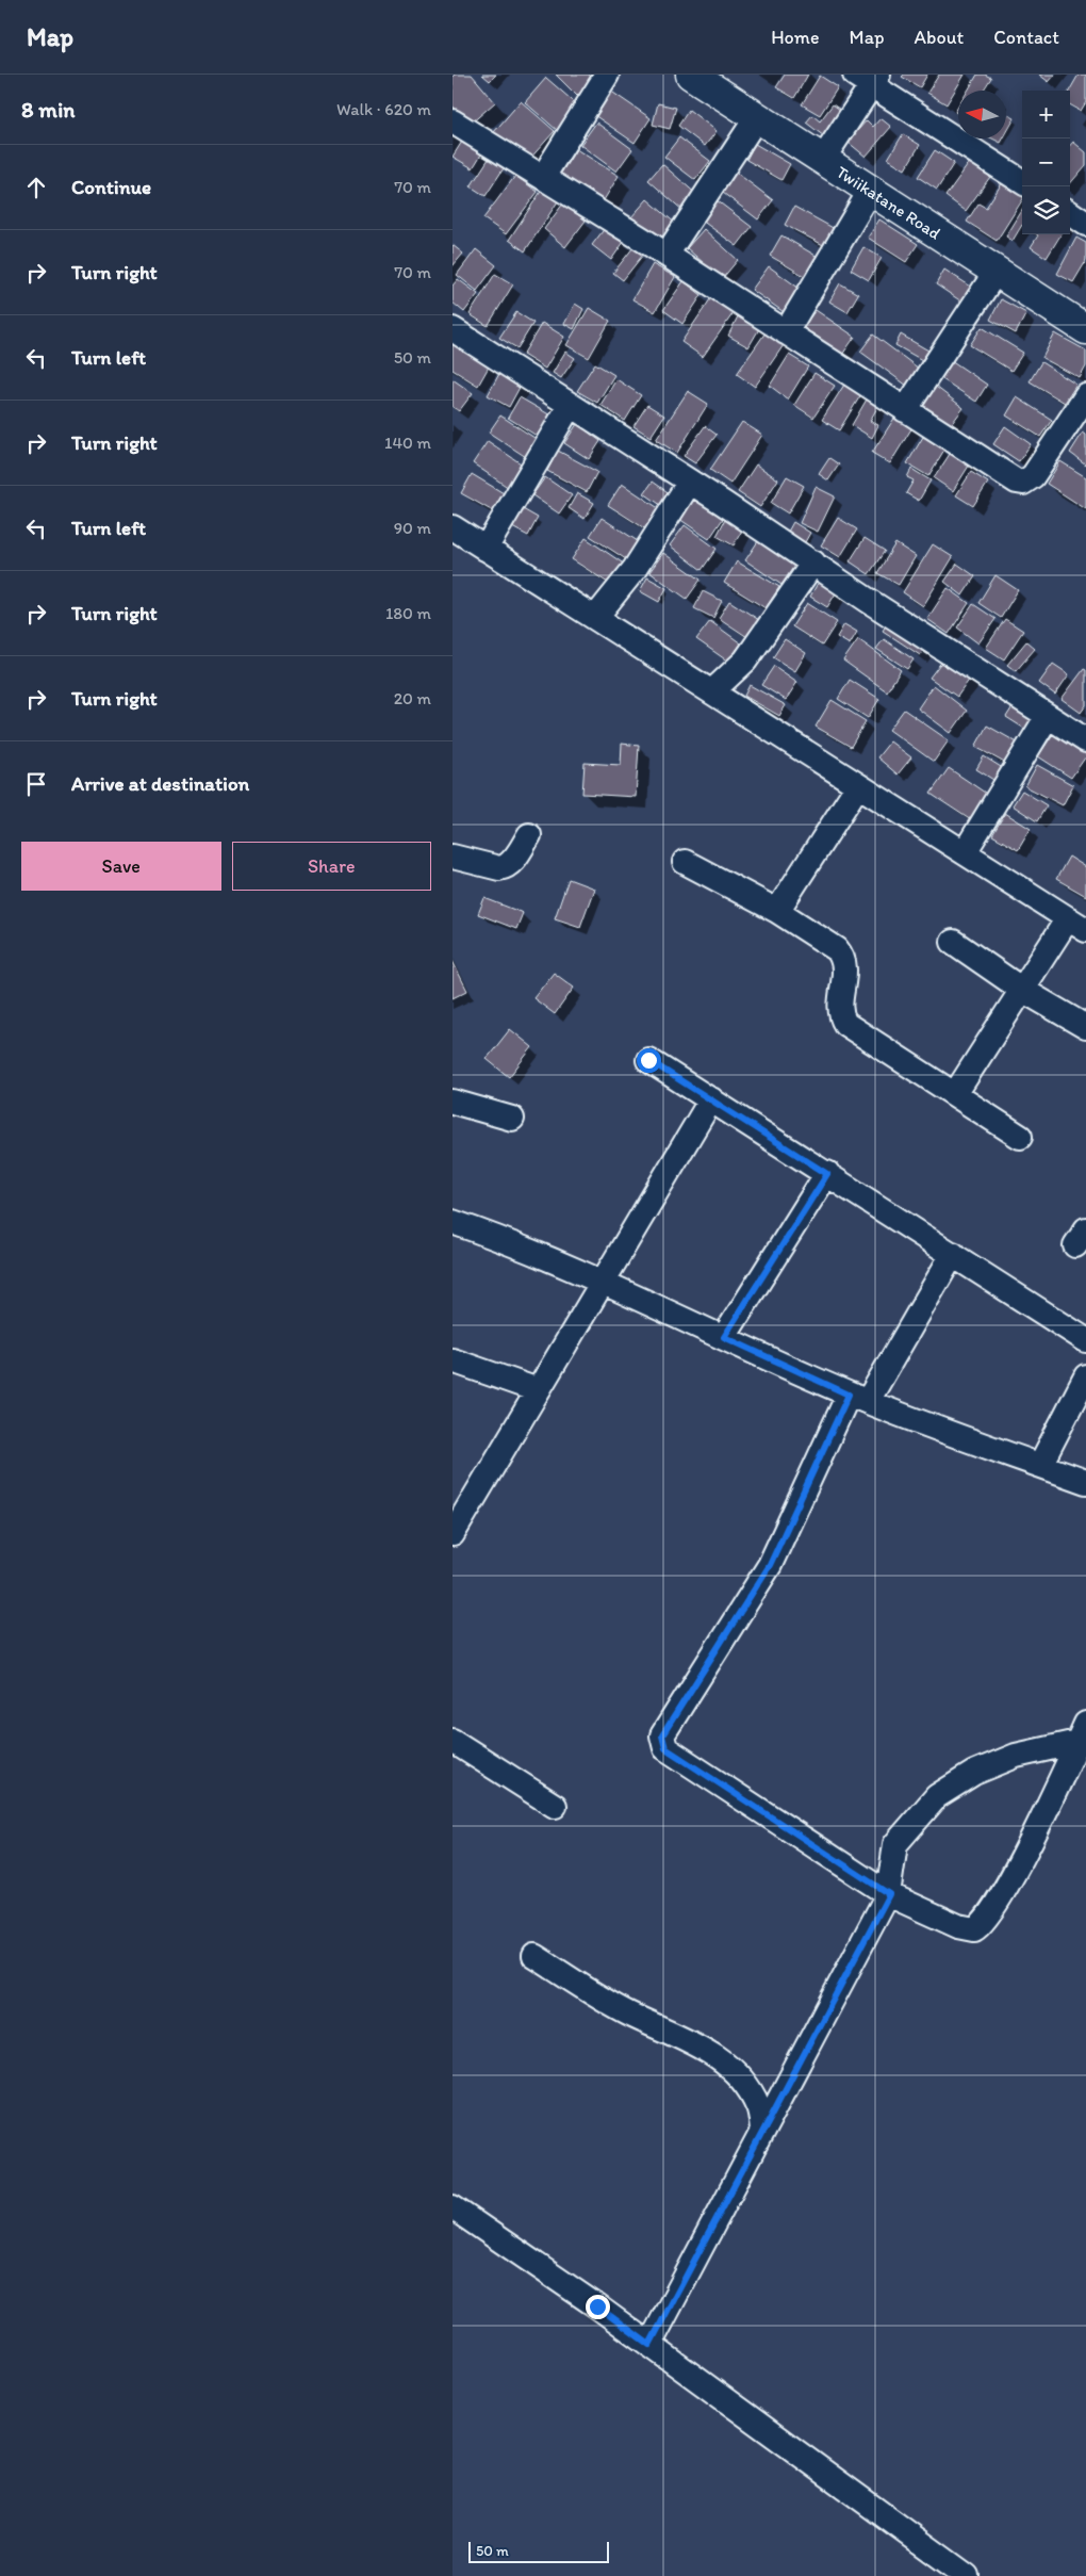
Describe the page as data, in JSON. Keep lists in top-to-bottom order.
{
  "streets": {
    "main road": ["Twiikatane Road"]
  },
  "scale_bar": "50 m",
  "north": "left",
  "page": {
    "header": "Map",
    "nav": [
      "Home",
      "Map",
      "About",
      "Contact"
    ],
    "heading": ["8 min", "Walk · 620 m"],
    "map_buttons": ["+", "−"],
    "list": [
      ["Continue", "70 m"],
      ["Turn right", "70 m"],
      ["Turn left", "50 m"],
      ["Turn right", "140 m"],
      ["Turn left", "90 m"],
      ["Turn right", "180 m"],
      ["Turn right", "20 m"],
      "Arrive at destination"
    ],
    "buttons": ["Save", "Share"],
    "scale": "50 m"
  }
}
